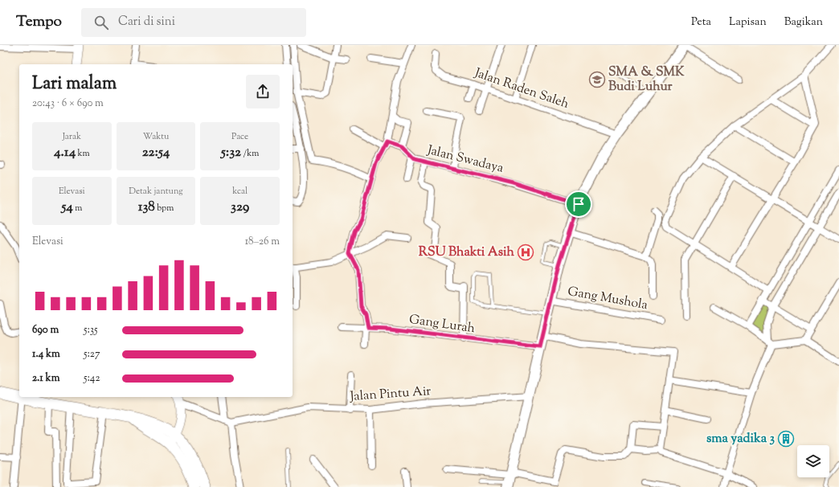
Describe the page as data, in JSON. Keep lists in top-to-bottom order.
{
  "streets": {
    "street": [
      "Jalan Raden Saleh",
      "Jalan Swadaya",
      "Gang Mushola",
      "Gang Lurah",
      "Jalan Pintu Air"
    ]
  },
  "places": {
    "school or university": ["SMA & SMK Budi Luhur"],
    "hospital": ["RSU Bhakti Asih"],
    "building": ["sma yadika 3"]
  },
  "page": {
    "header": "Tempo",
    "search": "Cari di sini",
    "nav": ["Peta", "Lapisan", "Bagikan"],
    "heading": ["Lari malam", "20:43 · 6 × 690 m"],
    "stats": [
      ["Jarak", "4.14 km"],
      ["Waktu", "22:54"],
      ["Pace", "5:32 /km"],
      ["Elevasi", "54 m"],
      ["Detak jantung", "138 bpm"],
      ["kcal", "329"]
    ],
    "chart": ["Elevasi", "18–26 m"],
    "list": [
      {
        "name": "690 m",
        "note": "5:35"
      },
      {
        "name": "1.4 km",
        "note": "5:27"
      },
      {
        "name": "2.1 km",
        "note": "5:42"
      }
    ]
  }
}
